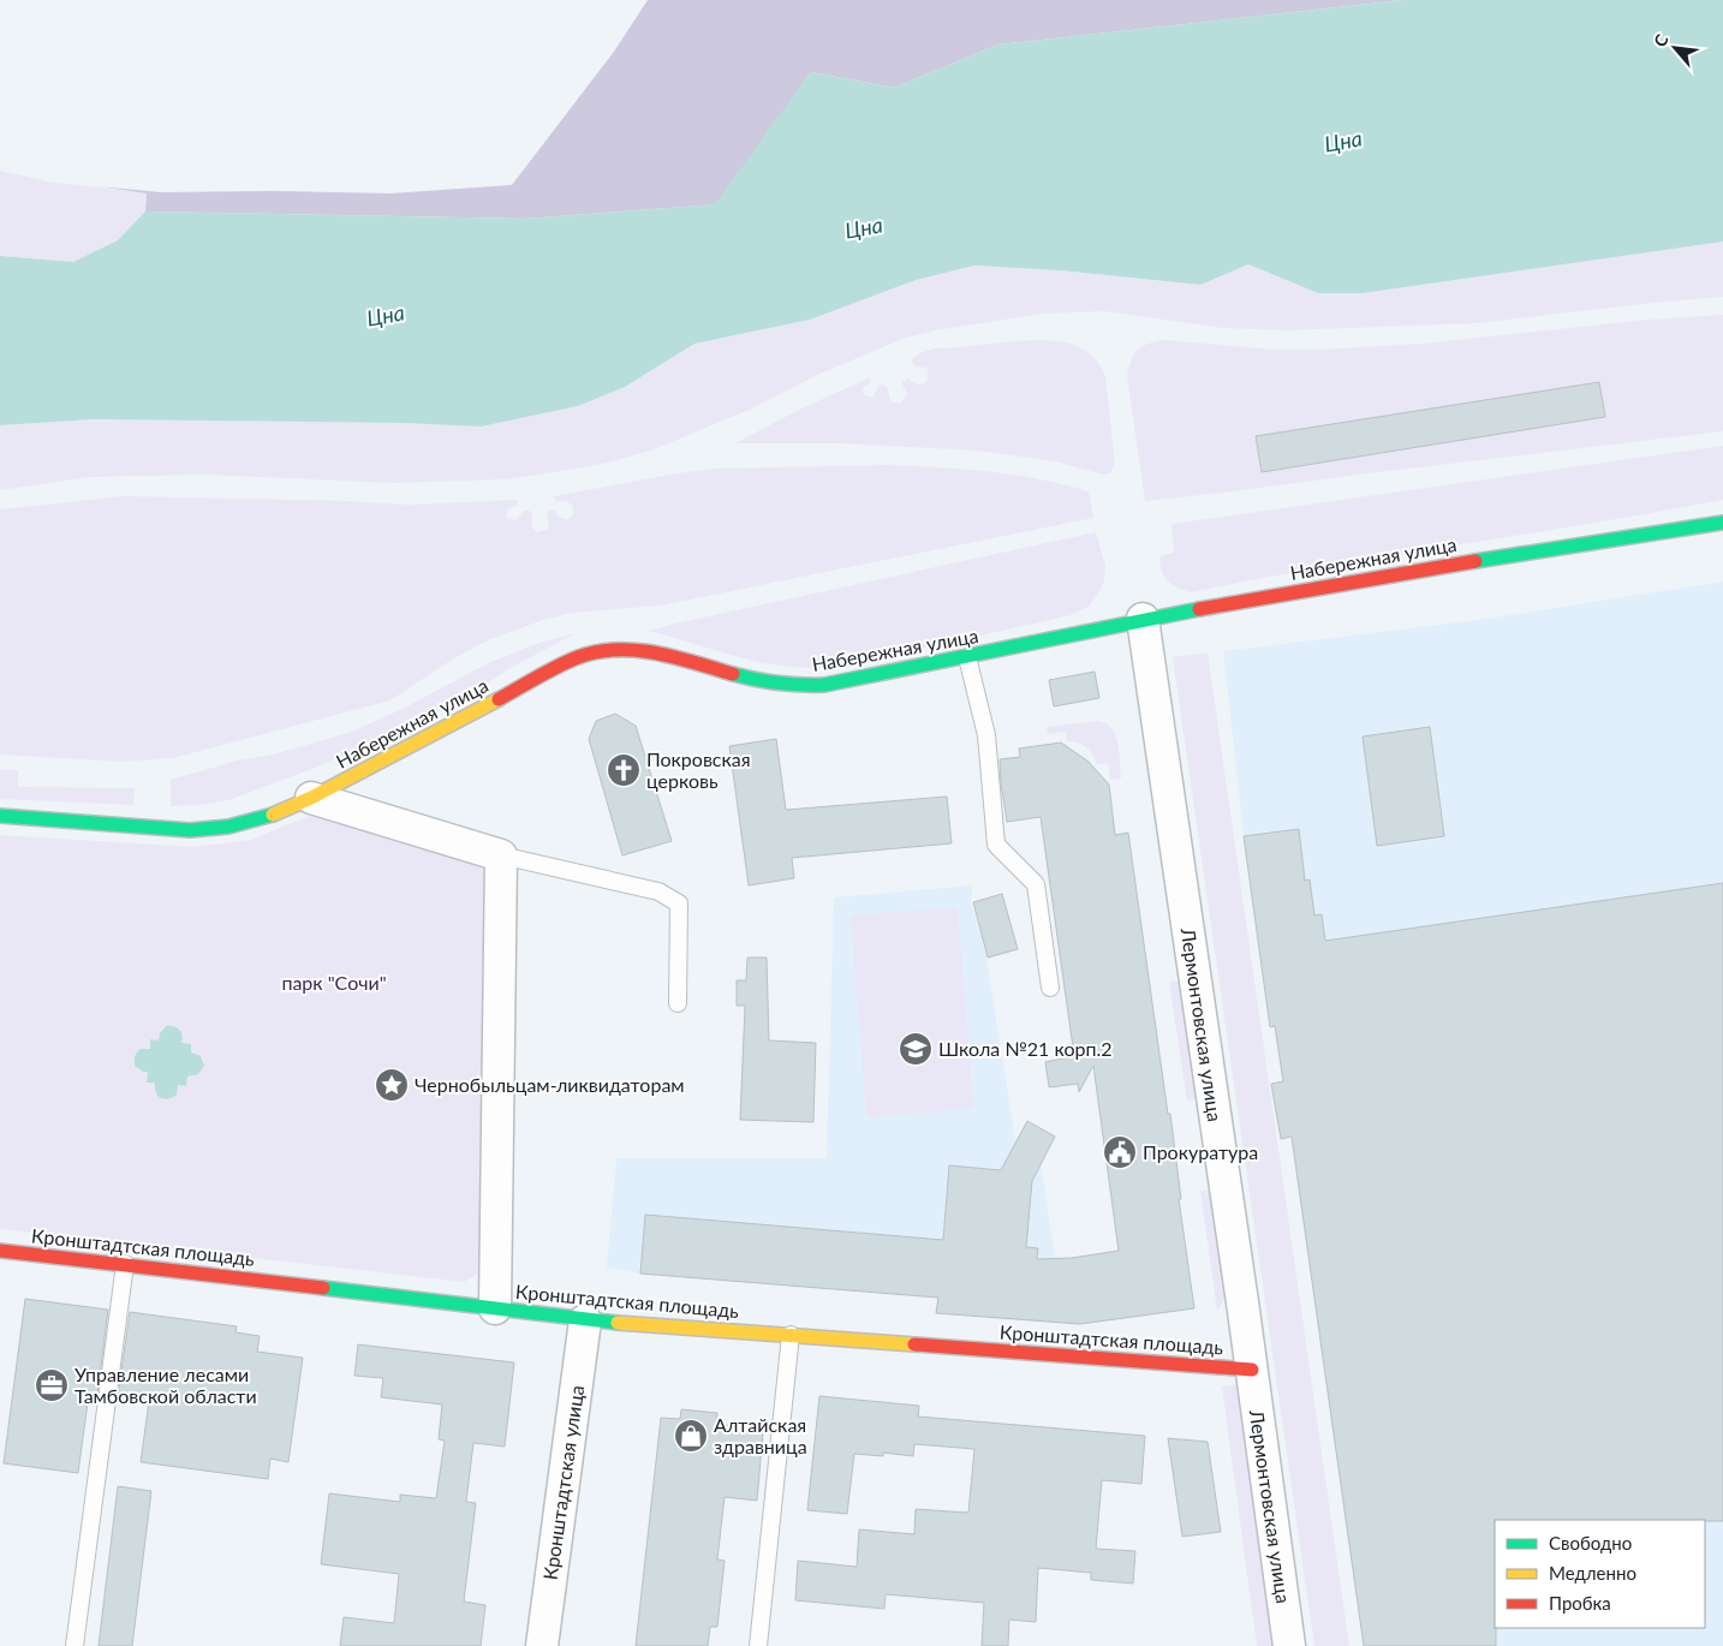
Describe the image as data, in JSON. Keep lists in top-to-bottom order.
{
  "streets": {
    "street": [
      "Набережная улица",
      "Лермонтовская улица",
      "Кронштадтская площадь",
      "Кронштадтская улица"
    ]
  },
  "crossings": [
    ["Набережная улица", "Лермонтовская улица"],
    ["Лермонтовская улица", "Кронштадтская площадь"],
    ["Кронштадтская площадь", "Кронштадтская улица"]
  ],
  "water": ["Цна"],
  "parks": ["парк \"Сочи\""],
  "places": {
    "church": ["Покровская церковь"],
    "school or university": ["Школа №21 корп.2"],
    "place": ["Чернобыльцам-ликвидаторам"],
    "public building": ["Прокуратура"],
    "office": ["Управление лесами Тамбовской области"],
    "shop": ["Алтайская здравница"]
  },
  "legend": ["Свободно", "Медленно", "Пробка"],
  "north": "top left"
}
